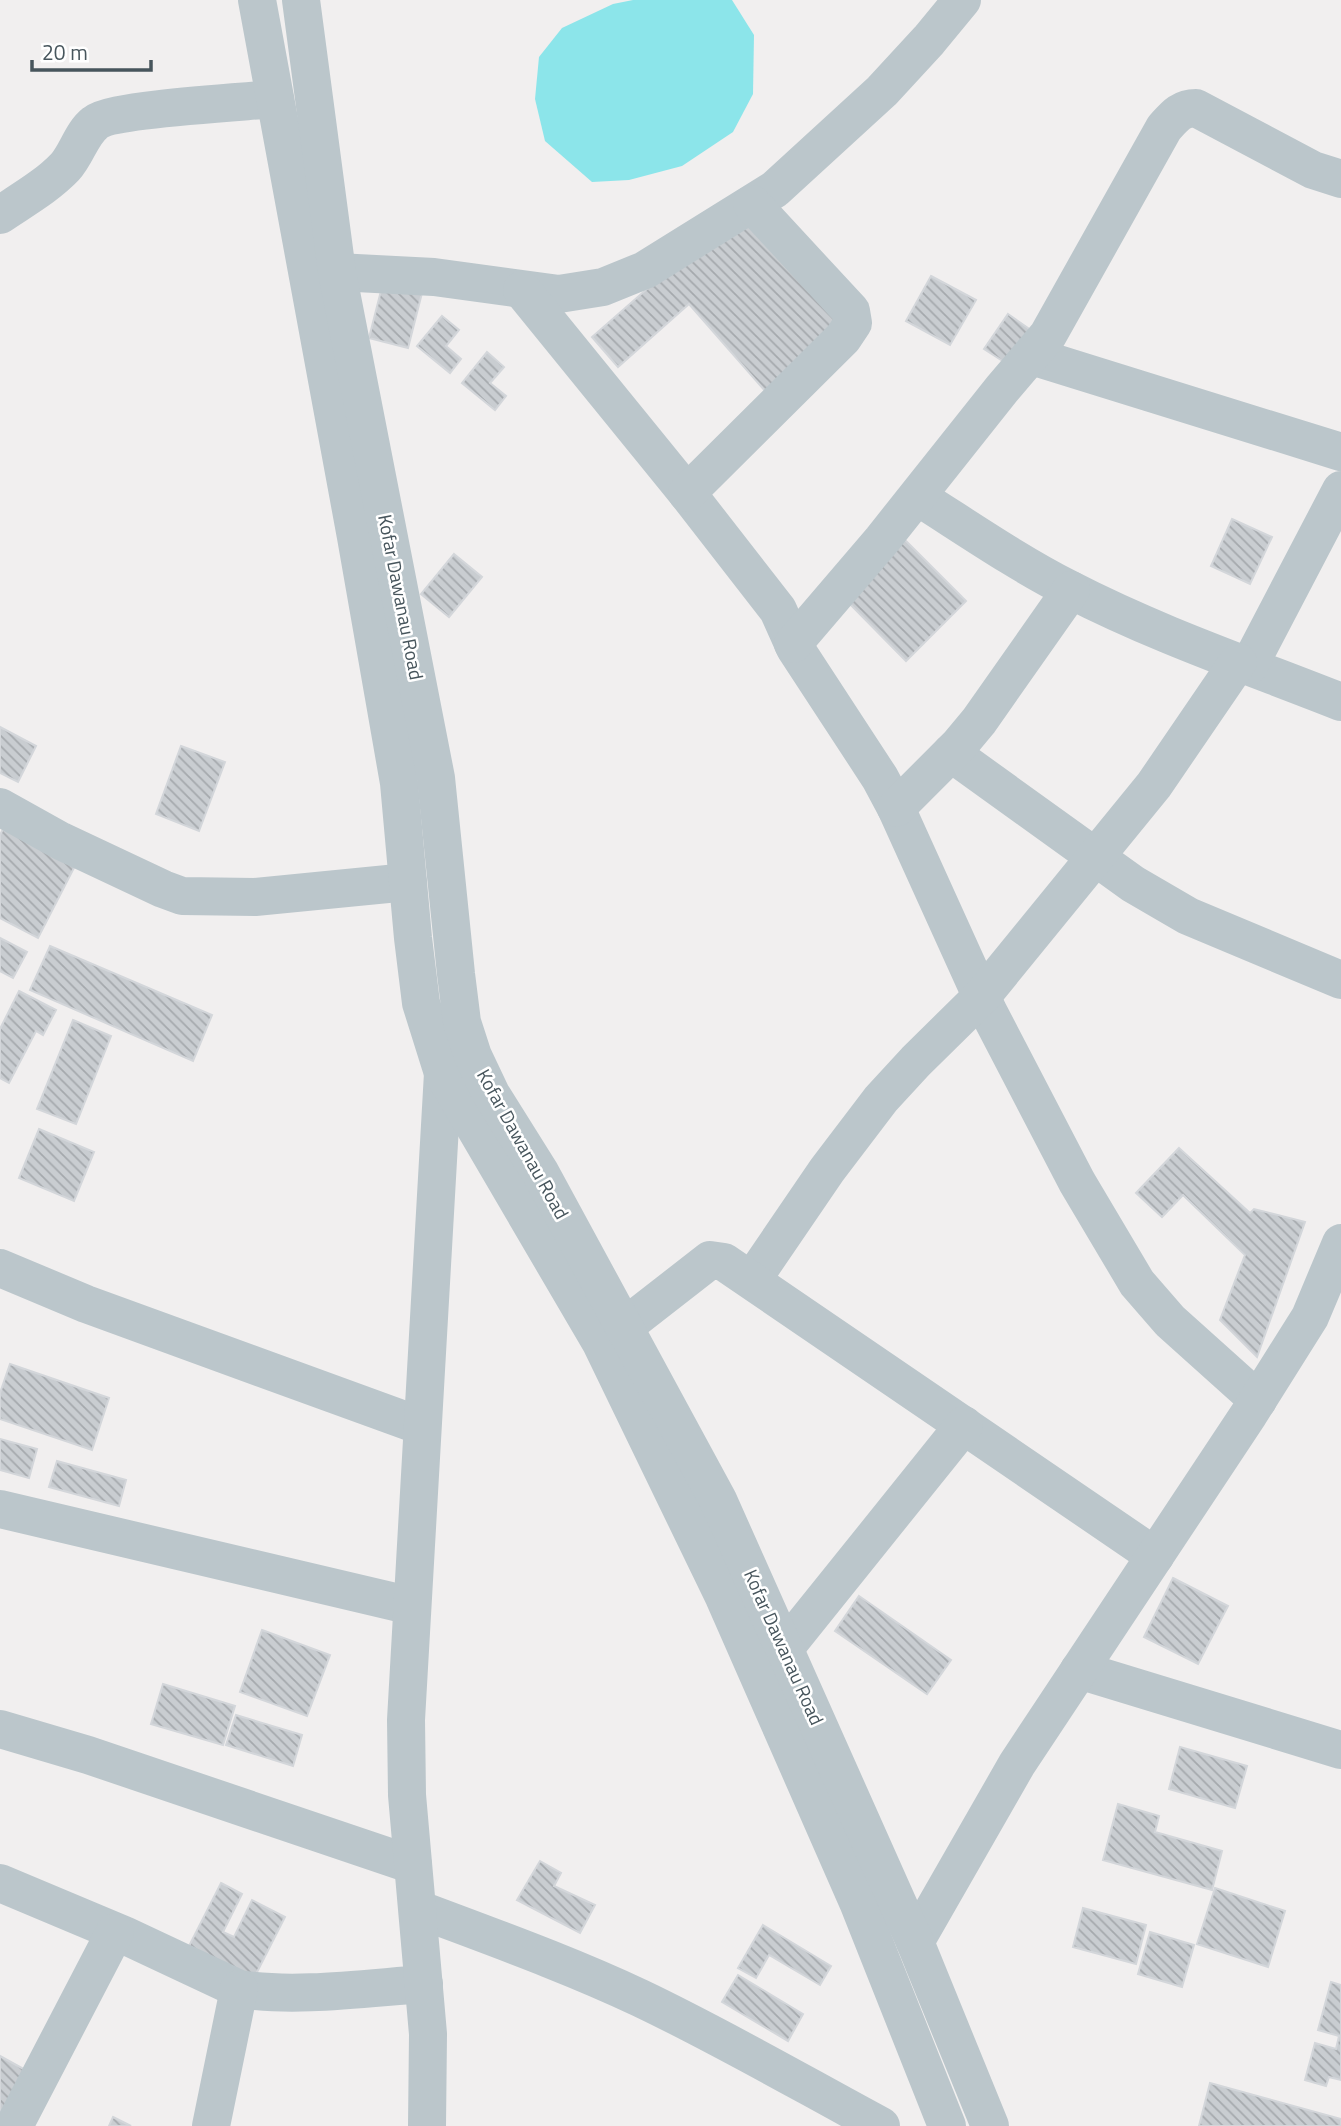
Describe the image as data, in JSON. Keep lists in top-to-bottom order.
{
  "streets": {
    "street": ["Kofar Dawanau Road"]
  },
  "scale_bar": "20 m"
}
